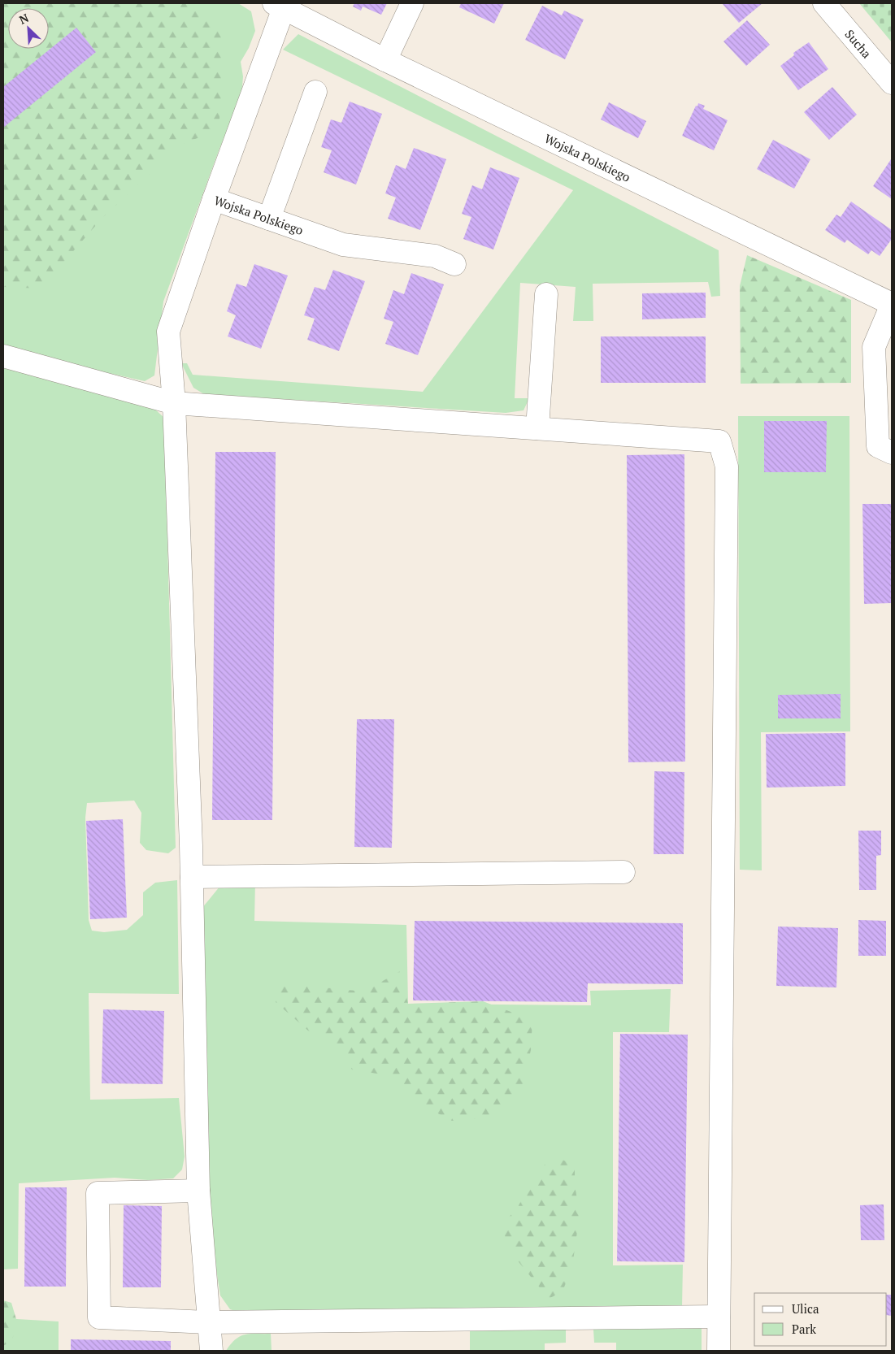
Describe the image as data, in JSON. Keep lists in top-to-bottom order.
{
  "streets": {
    "street": ["Sucha", "Wojska Polskiego"]
  },
  "legend": ["Ulica", "Park"],
  "north": "top left"
}
